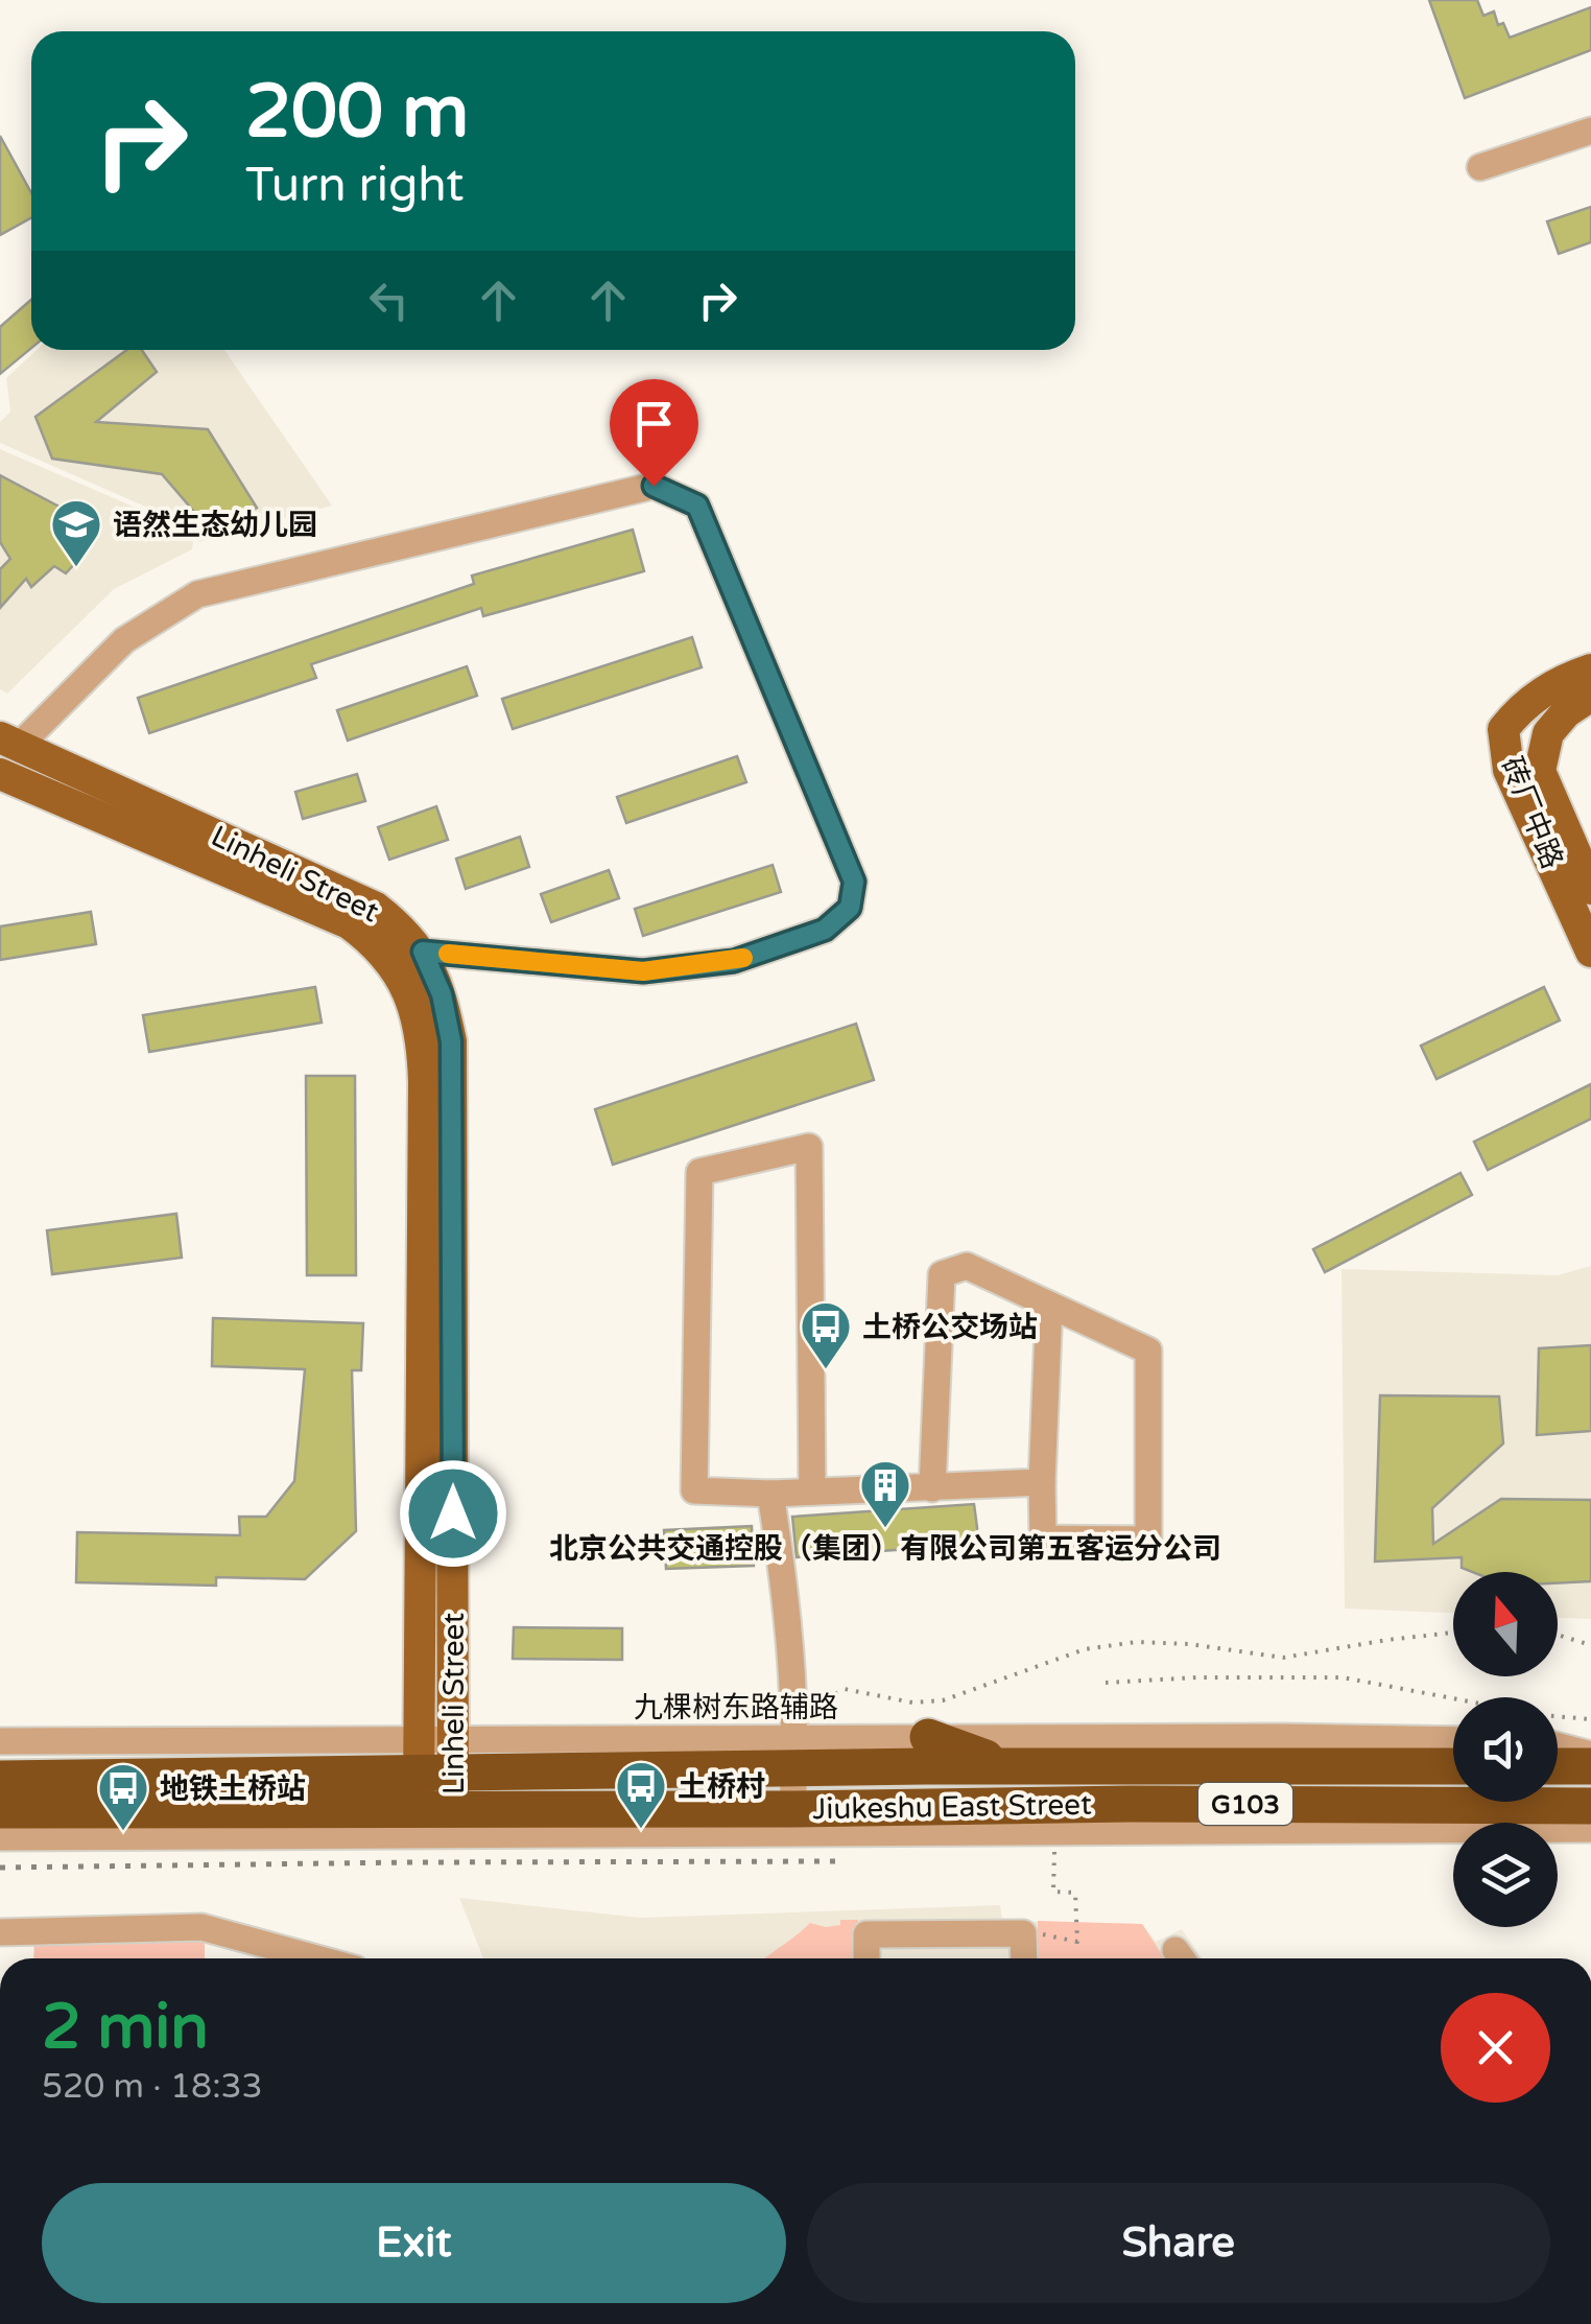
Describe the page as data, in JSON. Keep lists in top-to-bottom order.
{
  "streets": {
    "highway": ["G103", "Jiukeshu East Street"],
    "main road": ["砖厂中路", "Linheli Street"],
    "street": ["九棵树东路辅路"]
  },
  "crossings": [
    ["Linheli Street", "Jiukeshu East Street"],
    ["九棵树东路辅路", "Jiukeshu East Street"]
  ],
  "places": {
    "school or university": ["语然生态幼儿园"],
    "bus stop": ["土桥公交场站", "土桥村", "地铁土桥站"],
    "building": ["北京公共交通控股（集团）有限公司第五客运分公司"]
  },
  "north": "top",
  "page": {
    "turn": ["200 m", "Turn right"],
    "heading": ["2 min", "520 m · 18:33"],
    "buttons": ["Exit", "Share"]
  }
}
